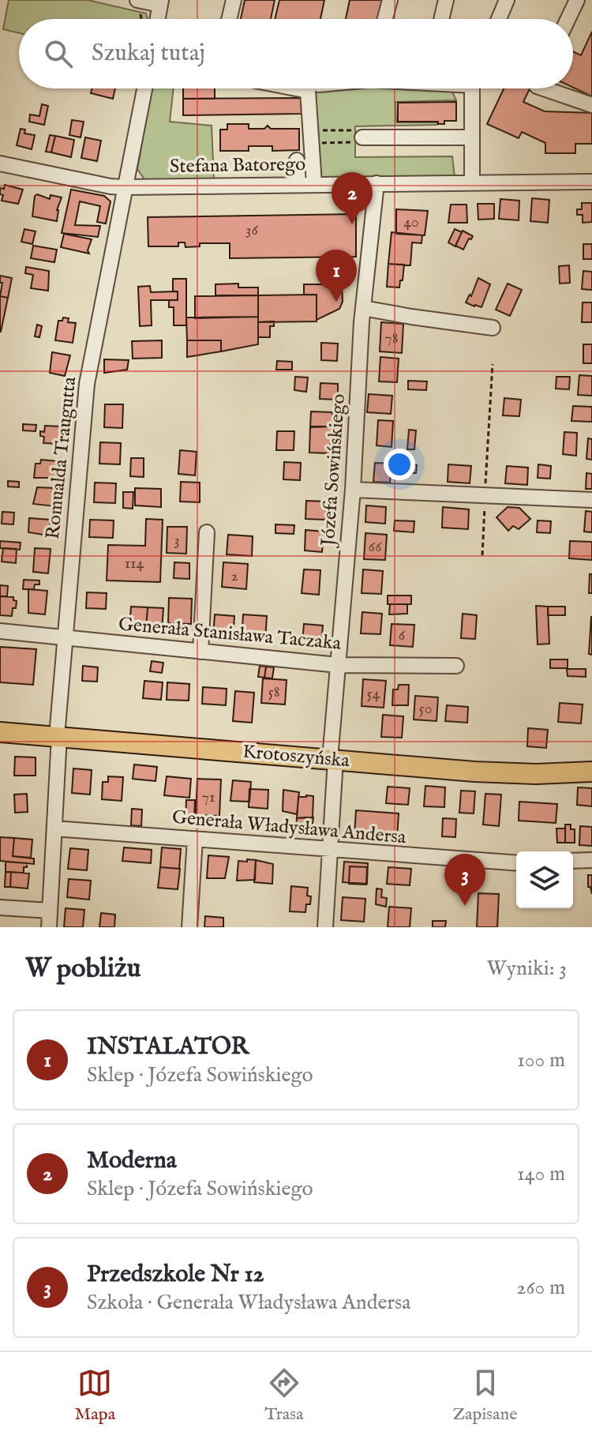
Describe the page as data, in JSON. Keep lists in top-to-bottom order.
{
  "streets": {
    "main road": ["Krotoszyńska"],
    "street": [
      "Stefana Batorego",
      "Romualda Traugutta",
      "Józefa Sowińskiego",
      "Generała Stanisława Taczaka",
      "Generała Władysława Andersa"
    ]
  },
  "crossings": [
    ["Stefana Batorego", "Romualda Traugutta"],
    ["Stefana Batorego", "Józefa Sowińskiego"],
    ["Romualda Traugutta", "Generała Stanisława Taczaka"],
    ["Romualda Traugutta", "Krotoszyńska"],
    ["Romualda Traugutta", "Generała Władysława Andersa"],
    ["Józefa Sowińskiego", "Generała Stanisława Taczaka"],
    ["Józefa Sowińskiego", "Krotoszyńska"],
    ["Józefa Sowińskiego", "Generała Władysława Andersa"]
  ],
  "house_numbers": [
    "40",
    "36",
    "78",
    "3",
    "66",
    "114",
    "2",
    "6",
    "58",
    "54",
    "50",
    "71"
  ],
  "page": {
    "search": "Szukaj tutaj",
    "pins": ["2", "1", "3"],
    "heading": ["W pobliżu", "Wyniki: 3"],
    "list": [
      {
        "mark": "1",
        "name": "INSTALATOR",
        "note": "Sklep · Józefa Sowińskiego",
        "value": "100 m"
      },
      {
        "mark": "2",
        "name": "Moderna",
        "note": "Sklep · Józefa Sowińskiego",
        "value": "140 m"
      },
      {
        "mark": "3",
        "name": "Przedszkole Nr 12",
        "note": "Szkoła · Generała Władysława Andersa",
        "value": "260 m"
      }
    ],
    "nav": ["Mapa", "Trasa", "Zapisane"]
  }
}
